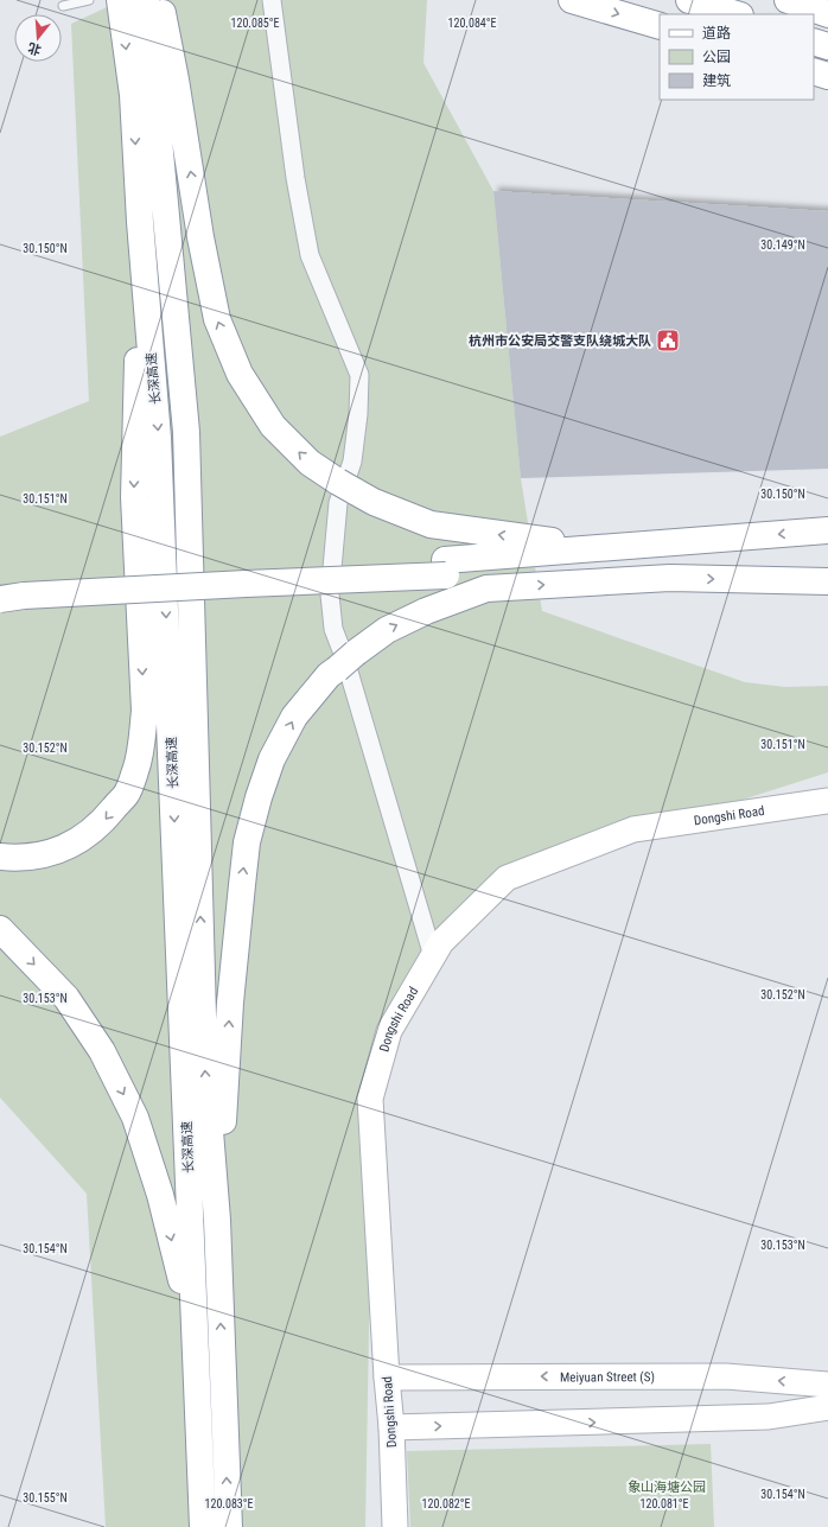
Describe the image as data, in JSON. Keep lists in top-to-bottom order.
{
  "streets": {
    "highway": ["长深高速"],
    "street": ["Dongshi Road", "Meiyuan Street (S)"]
  },
  "crossings": [
    ["Dongshi Road", "Meiyuan Street (S)"]
  ],
  "parks": ["象山海塘公园"],
  "places": {
    "public building": ["杭州市公安局交警支队绕城大队"]
  },
  "legend": ["道路", "公园", "建筑"],
  "north": "bottom",
  "coordinates": [
    "120.085°E",
    "120.084°E",
    "30.149°N",
    "30.150°N",
    "30.151°N",
    "30.152°N",
    "30.153°N",
    "30.154°N",
    "30.155°N",
    "120.083°E",
    "120.082°E",
    "120.081°E"
  ]
}
